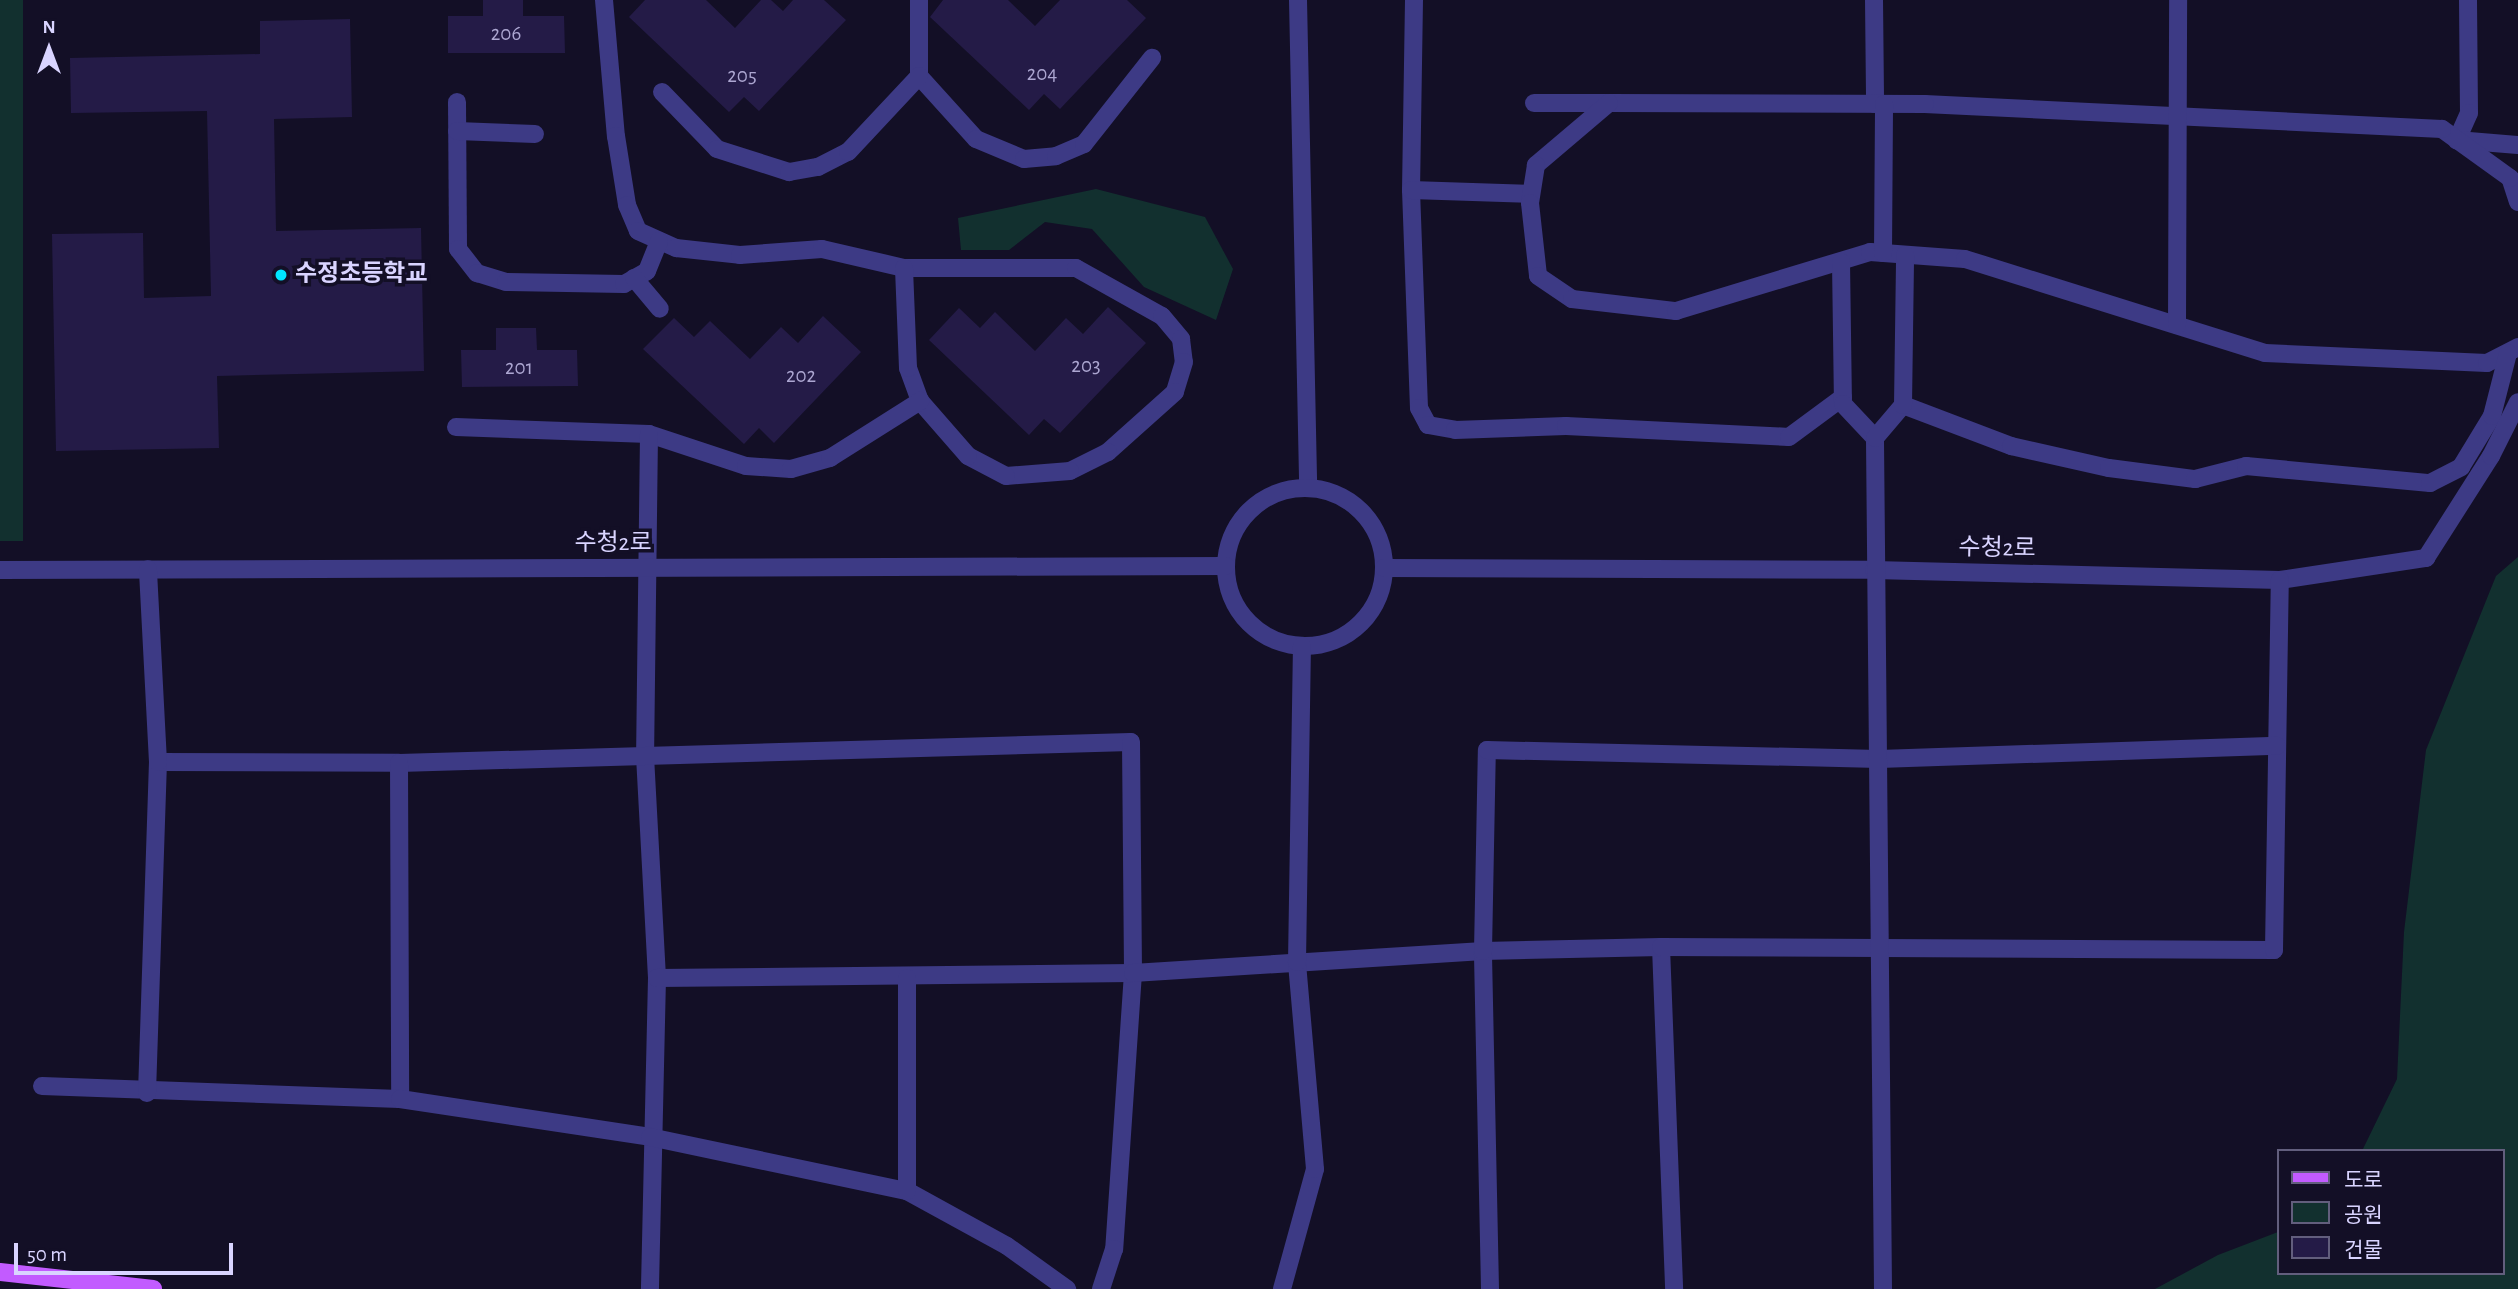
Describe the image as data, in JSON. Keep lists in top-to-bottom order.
{
  "streets": {
    "street": ["수청2로"]
  },
  "places": ["수정초등학교"],
  "house_numbers": [
    "206",
    "204",
    "205",
    "203",
    "201",
    "202"
  ],
  "legend": ["도로", "공원", "건물"],
  "scale_bar": "50 m",
  "north": "top"
}
